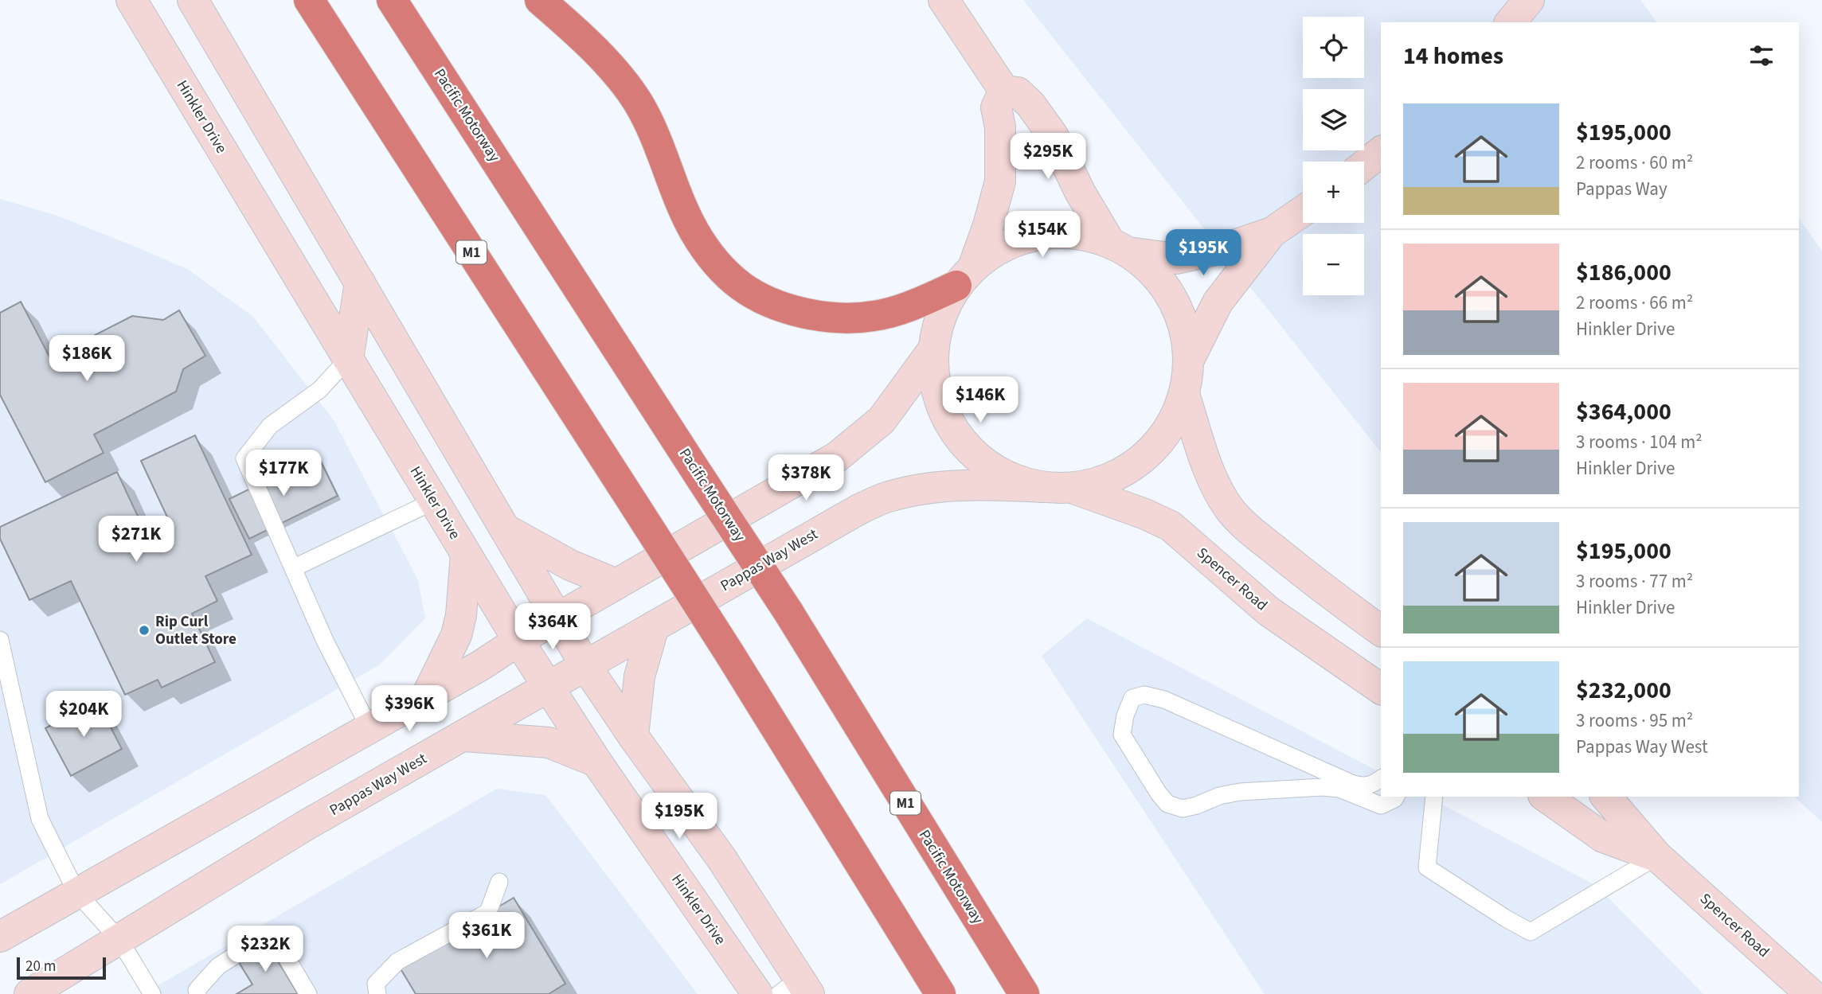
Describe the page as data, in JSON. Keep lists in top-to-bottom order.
{
  "streets": {
    "highway": ["Pacific Motorway", "M1"],
    "street": ["Hinkler Drive", "Pappas Way West", "Spencer Road"]
  },
  "crossings": [
    ["Hinkler Drive", "Pappas Way West"],
    ["Pappas Way West", "Spencer Road"]
  ],
  "places": ["Rip Curl Outlet Store"],
  "scale_bar": "20 m",
  "page": {
    "map_buttons": ["+", "−"],
    "heading": "14 homes",
    "list": [
      {
        "name": "$195,000",
        "note": "2 rooms · 60 m² · Pappas Way"
      },
      {
        "name": "$186,000",
        "note": "2 rooms · 66 m² · Hinkler Drive"
      },
      {
        "name": "$364,000",
        "note": "3 rooms · 104 m² · Hinkler Drive"
      },
      {
        "name": "$195,000",
        "note": "3 rooms · 77 m² · Hinkler Drive"
      },
      {
        "name": "$232,000",
        "note": "3 rooms · 95 m² · Pappas Way West"
      }
    ],
    "price": [
      "$295K",
      "$154K",
      "$195K",
      "$186K",
      "$146K",
      "$177K",
      "$378K",
      "$271K",
      "$364K",
      "$396K",
      "$204K",
      "$195K",
      "$361K",
      "$232K"
    ],
    "scale": "20 m"
  }
}
